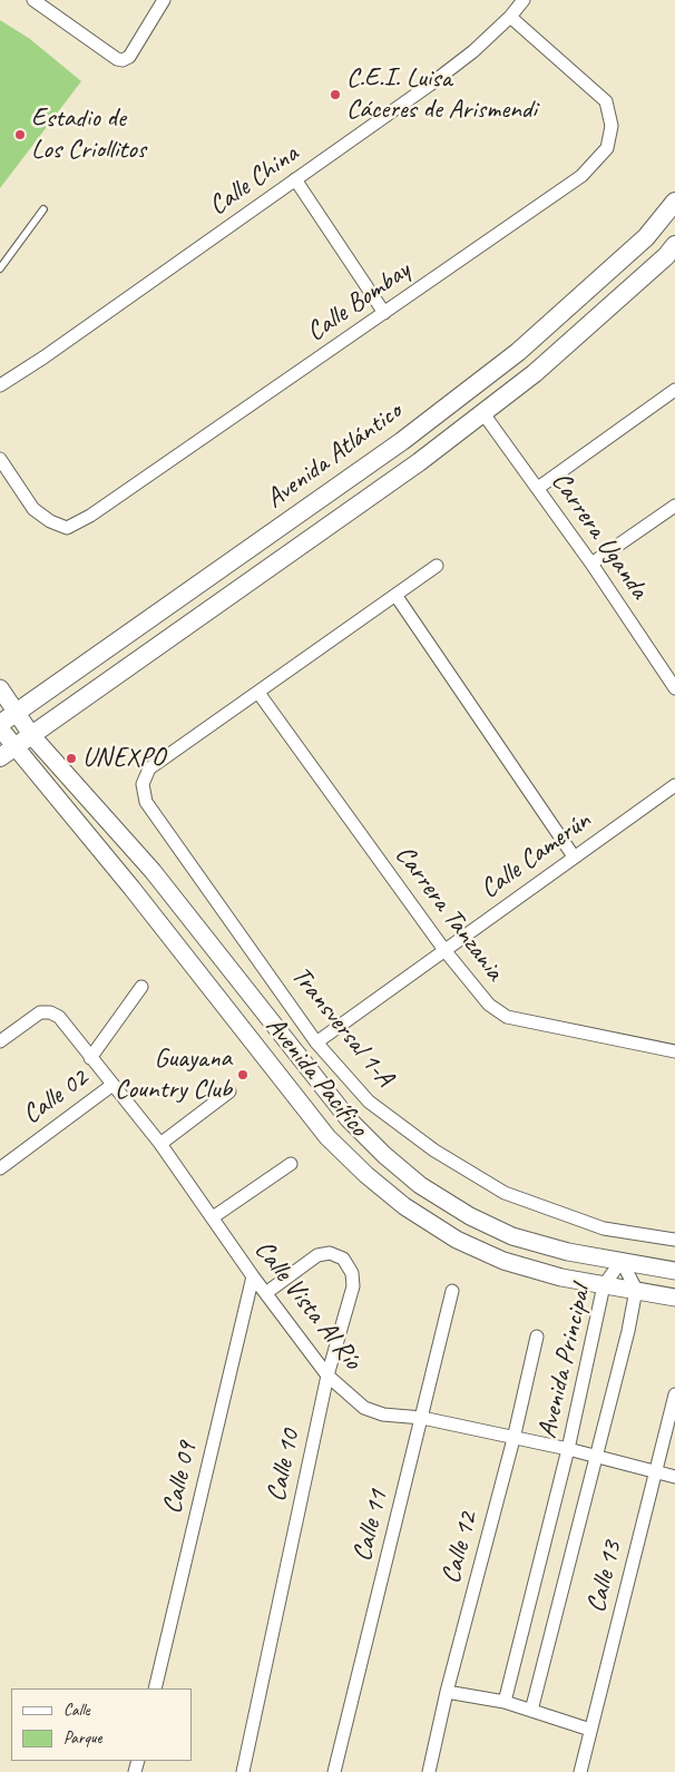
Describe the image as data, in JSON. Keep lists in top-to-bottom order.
{
  "streets": {
    "main road": ["Avenida Atlántico"],
    "street": [
      "Calle China",
      "Calle Bombay",
      "Carrera Uganda",
      "Calle Camerún",
      "Carrera Tanzania",
      "Transversal 1-A",
      "Avenida Pacífico",
      "Calle 02",
      "Calle Vista Al Río",
      "Avenida Principal",
      "Calle 10",
      "Calle 09",
      "Calle 11",
      "Calle 12",
      "Calle 13"
    ]
  },
  "crossings": [
    ["Calle China", "Calle Bombay"],
    ["Avenida Atlántico", "Carrera Uganda"],
    ["Avenida Atlántico", "Avenida Pacífico"],
    ["Calle Camerún", "Carrera Tanzania"],
    ["Calle Camerún", "Transversal 1-A"],
    ["Carrera Tanzania", "Transversal 1-A"],
    ["Avenida Pacífico", "Avenida Principal"],
    ["Calle 02", "Calle Vista Al Río"],
    ["Calle Vista Al Río", "Avenida Principal"],
    ["Calle Vista Al Río", "Calle 10"],
    ["Calle Vista Al Río", "Calle 09"],
    ["Calle Vista Al Río", "Calle 11"],
    ["Calle Vista Al Río", "Calle 12"],
    ["Calle Vista Al Río", "Calle 13"]
  ],
  "places": [
    "C.E.I. Luisa Cáceres de Arismendi",
    "Estadio de Los Criollitos",
    "UNEXPO",
    "Guayana Country Club"
  ],
  "legend": ["Calle", "Parque"]
}
